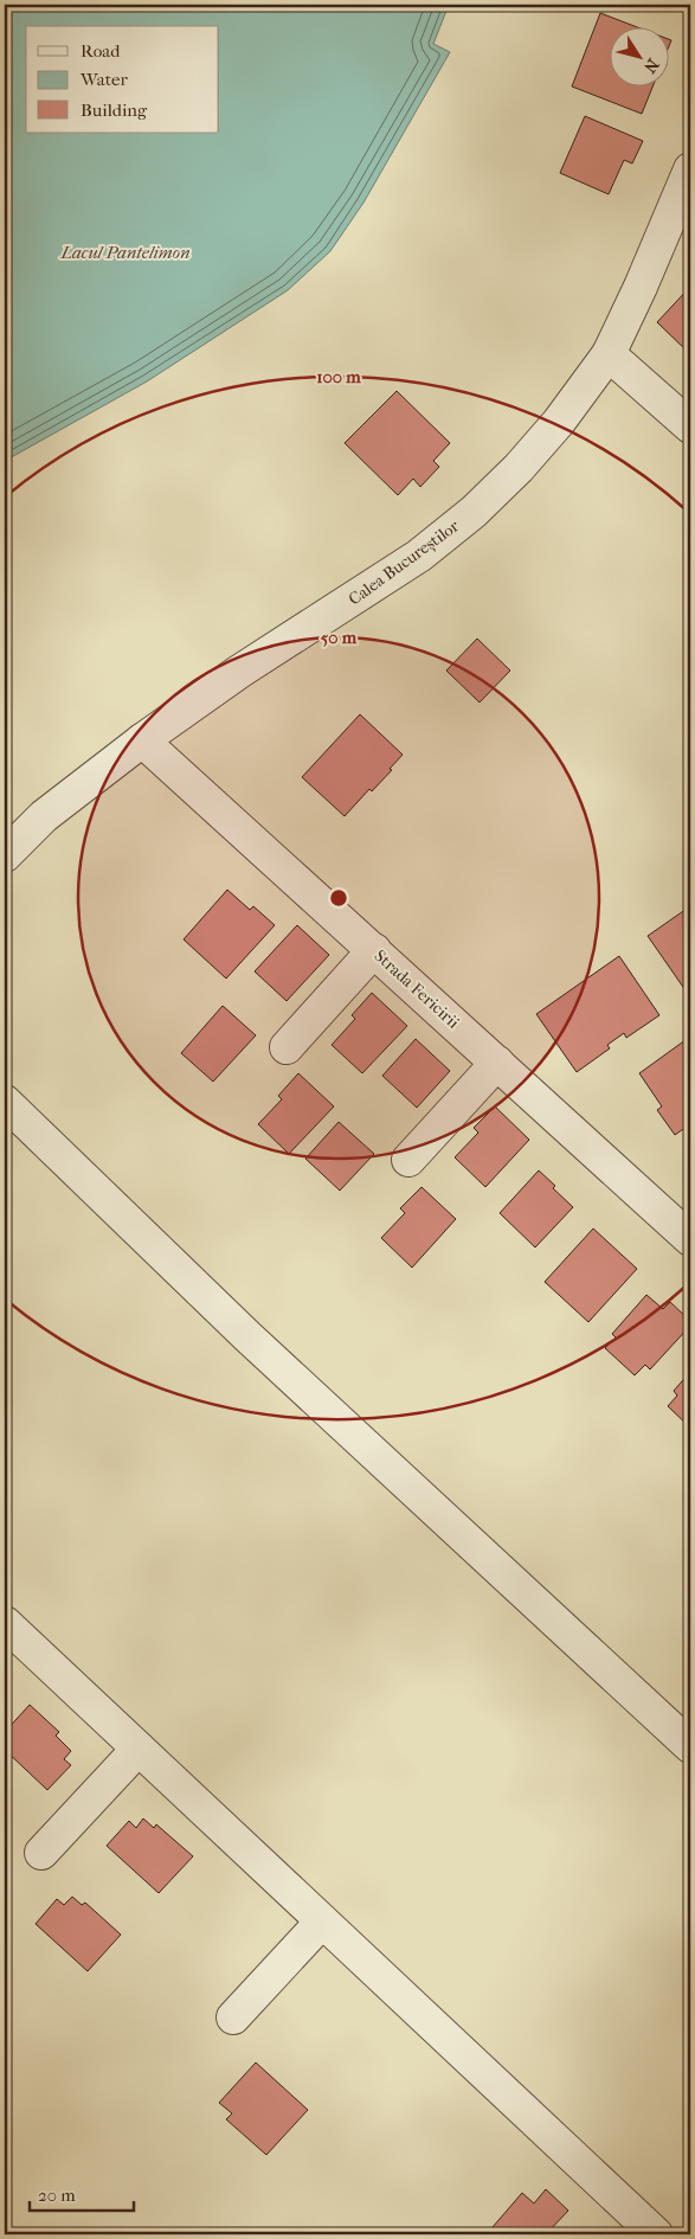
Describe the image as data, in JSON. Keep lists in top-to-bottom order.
{
  "streets": {
    "street": ["Calea Bucureștilor", "Strada Fericirii"]
  },
  "crossings": [
    ["Calea Bucureștilor", "Strada Fericirii"]
  ],
  "water": ["Lacul Pantelimon"],
  "legend": ["Road", "Water", "Building"],
  "scale_bar": "20 m",
  "north": "bottom right",
  "rings": ["100 m", "50 m"]
}
